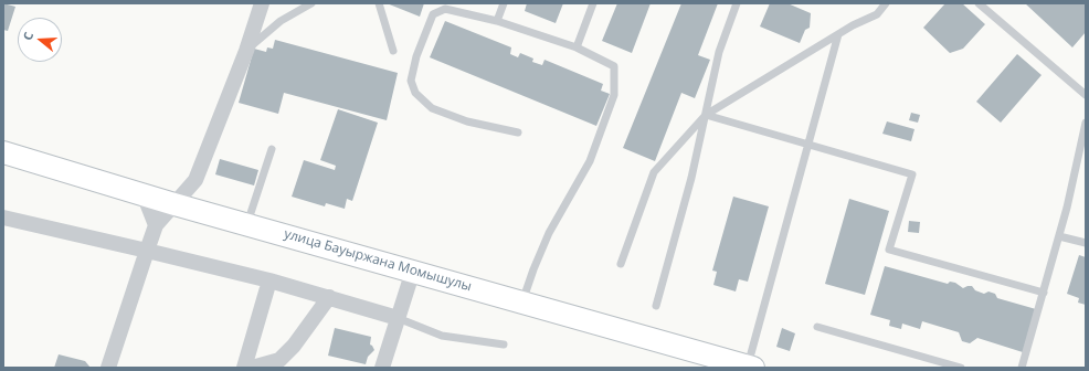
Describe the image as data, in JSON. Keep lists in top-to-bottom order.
{
  "streets": {
    "street": ["улица Бауыржана Момышулы"]
  },
  "north": "left"
}
